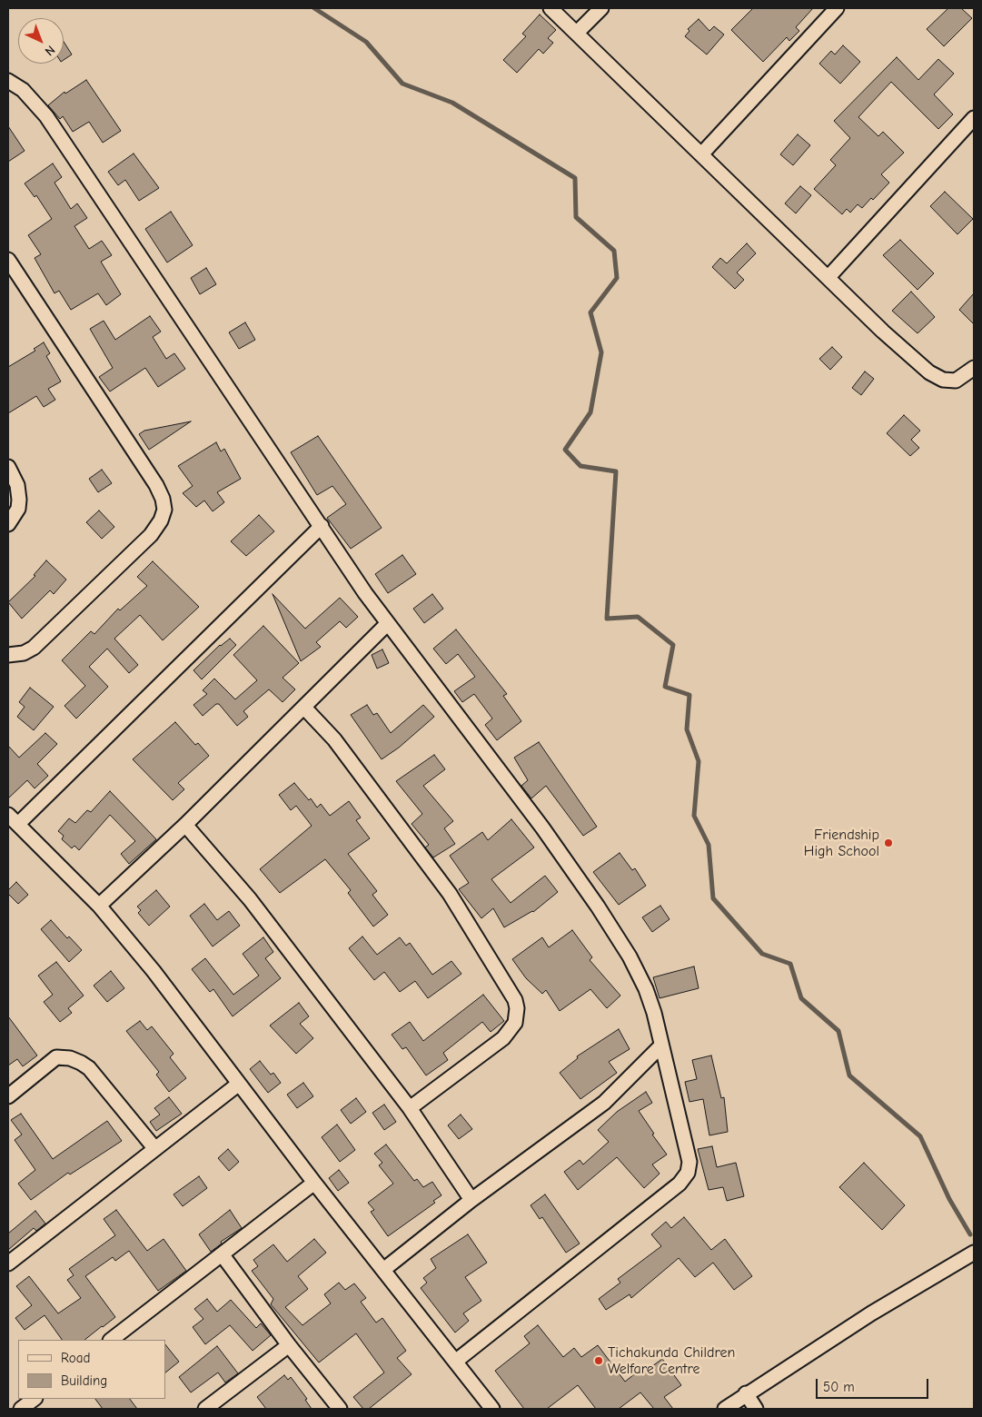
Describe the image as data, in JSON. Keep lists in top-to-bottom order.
{
  "places": ["Friendship High School", "Tichakunda Children Welfare Centre"],
  "legend": ["Road", "Building"],
  "scale_bar": "50 m",
  "north": "bottom right"
}
